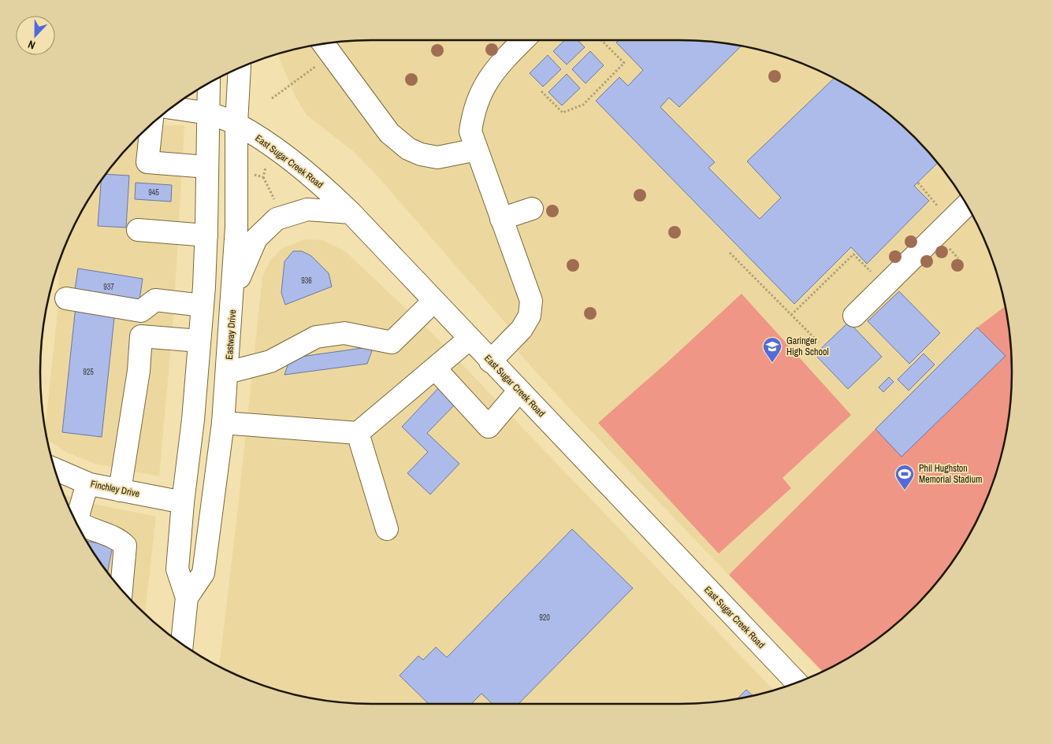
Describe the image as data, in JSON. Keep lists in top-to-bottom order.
{
  "streets": {
    "main road": ["East Sugar Creek Road", "Eastway Drive", "Finchley Drive"]
  },
  "crossings": [
    ["East Sugar Creek Road", "Eastway Drive"],
    ["Eastway Drive", "Finchley Drive"]
  ],
  "places": {
    "school or university": ["Garinger High School"],
    "sports": ["Phil Hughston Memorial Stadium"]
  },
  "house_numbers": [
    "945",
    "936",
    "937",
    "925",
    "920"
  ],
  "north": "bottom"
}
